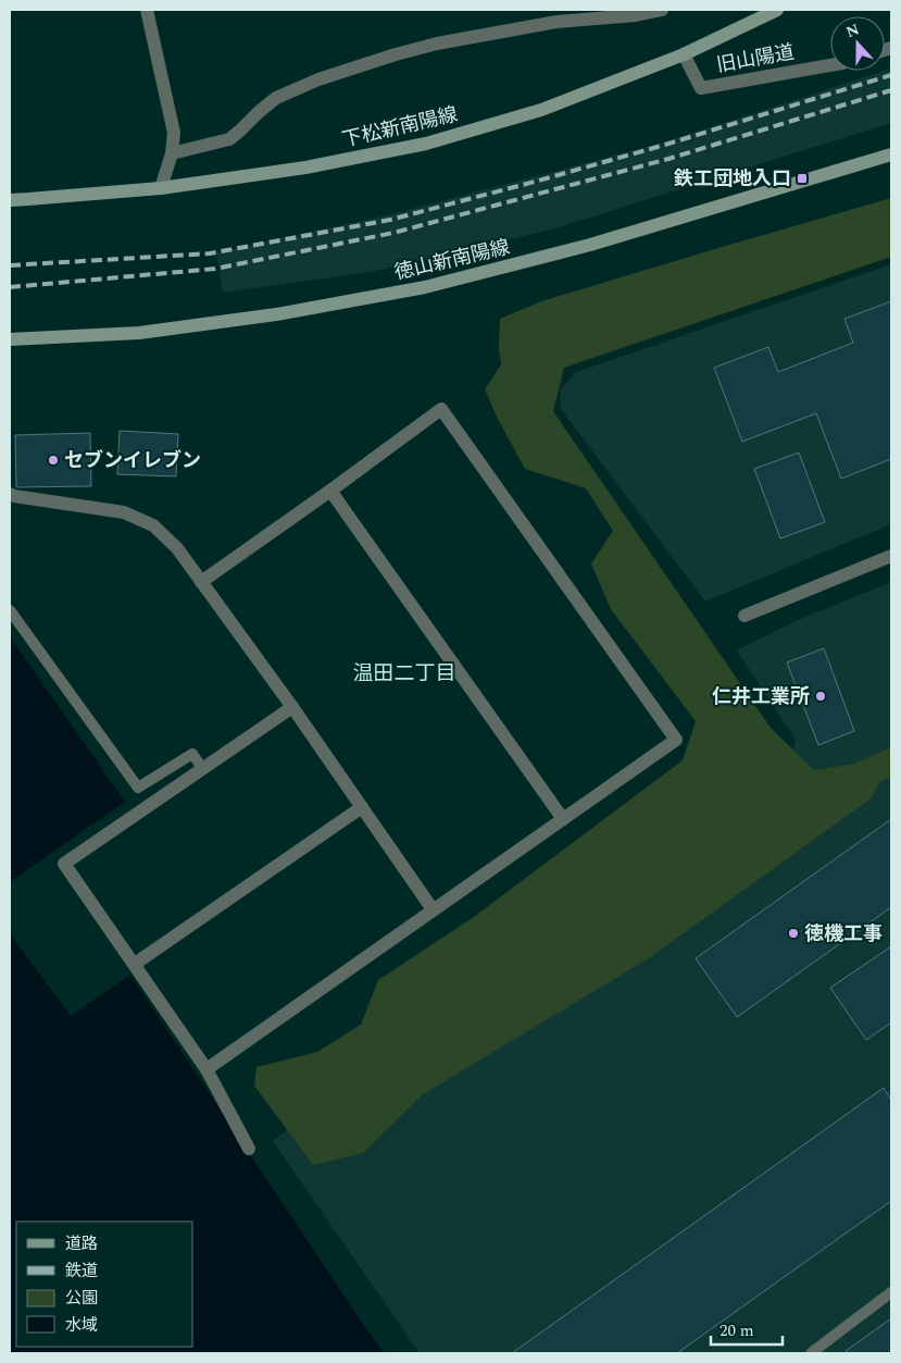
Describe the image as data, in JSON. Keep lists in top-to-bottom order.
{
  "streets": {
    "main road": ["下松新南陽線", "徳山新南陽線"],
    "street": ["旧山陽道"]
  },
  "crossings": [
    ["旧山陽道", "下松新南陽線"]
  ],
  "districts": ["温田二丁目"],
  "places": {
    "transit": ["鉄工団地入口"],
    "other": ["セブンイレブン", "仁井工業所", "徳機工事"]
  },
  "legend": [
    "道路",
    "鉄道",
    "公園",
    "水域"
  ],
  "scale_bar": "20 m",
  "north": "top"
}
